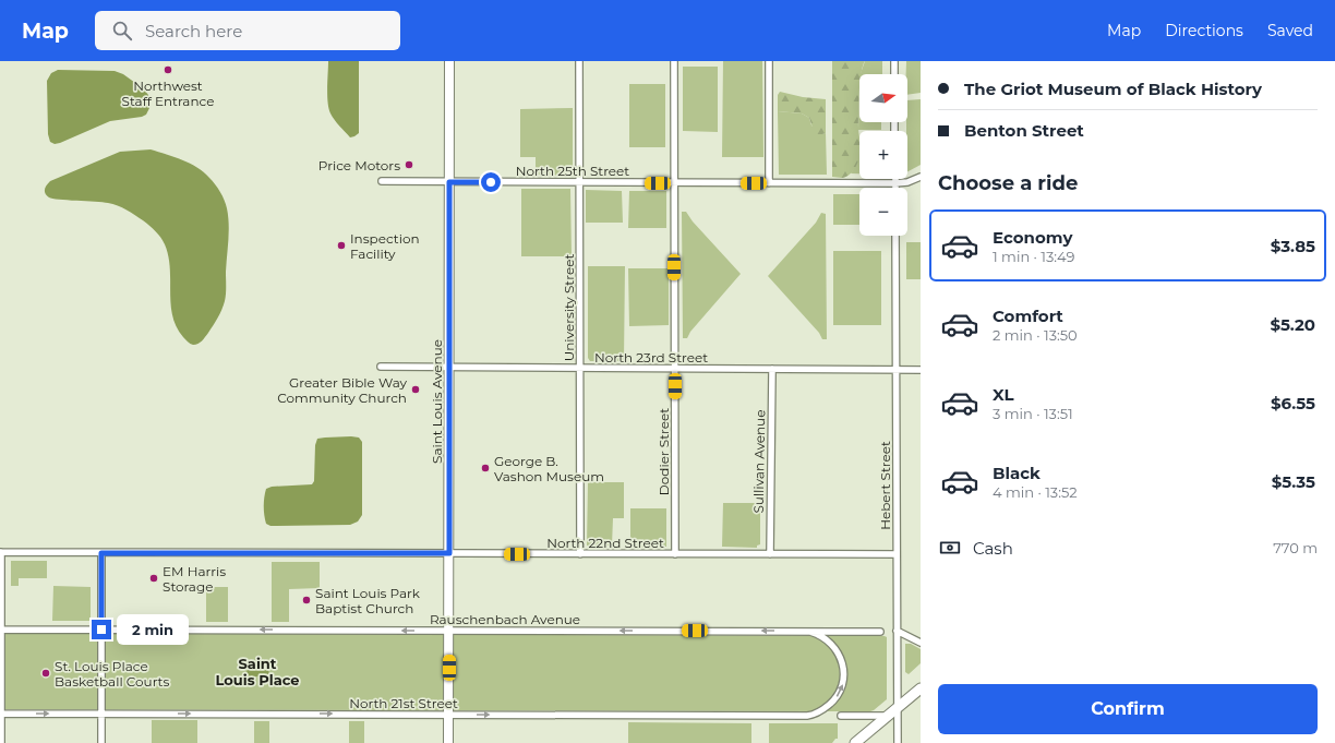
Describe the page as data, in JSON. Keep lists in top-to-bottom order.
{
  "streets": {
    "street": [
      "North 25th Street",
      "University Street",
      "North 23rd Street",
      "Saint Louis Avenue",
      "Dodier Street",
      "Sullivan Avenue",
      "Hebert Street",
      "North 22nd Street",
      "Rauschenbach Avenue",
      "North 21st Street"
    ]
  },
  "crossings": [
    ["North 25th Street", "University Street"],
    ["North 25th Street", "Saint Louis Avenue"],
    ["North 25th Street", "Dodier Street"],
    ["University Street", "North 23rd Street"],
    ["University Street", "North 22nd Street"],
    ["North 23rd Street", "Saint Louis Avenue"],
    ["North 23rd Street", "Dodier Street"],
    ["North 23rd Street", "Sullivan Avenue"],
    ["North 23rd Street", "Hebert Street"],
    ["Saint Louis Avenue", "North 22nd Street"],
    ["Saint Louis Avenue", "Rauschenbach Avenue"],
    ["Saint Louis Avenue", "North 21st Street"],
    ["Dodier Street", "North 22nd Street"],
    ["Sullivan Avenue", "North 22nd Street"],
    ["Hebert Street", "North 22nd Street"],
    ["Rauschenbach Avenue", "North 21st Street"]
  ],
  "one_way": ["Rauschenbach Avenue", "North 21st Street"],
  "districts": ["Saint Louis Place"],
  "places": [
    "Northwest Staff Entrance",
    "Price Motors",
    "Inspection Facility",
    "Greater Bible Way Community Church",
    "George B. Vashon Museum",
    "EM Harris Storage",
    "Saint Louis Park Baptist Church",
    "St. Louis Place Basketball Courts"
  ],
  "north": "right",
  "page": {
    "header": "Map",
    "search": "Search here",
    "nav": ["Map", "Directions", "Saved"],
    "banner": ["The Griot Museum of Black History", "Benton Street"],
    "map_buttons": ["+", "−"],
    "heading": "Choose a ride",
    "list": [
      {
        "name": "Economy",
        "note": "1 min · 13:49",
        "value": "$3.85"
      },
      {
        "name": "Comfort",
        "note": "2 min · 13:50",
        "value": "$5.20"
      },
      {
        "name": "XL",
        "note": "3 min · 13:51",
        "value": "$6.55"
      },
      {
        "name": "Black",
        "note": "4 min · 13:52",
        "value": "$5.35"
      }
    ],
    "pay": ["Cash", "770 m"],
    "bubble": "2 min",
    "buttons": "Confirm"
  }
}
